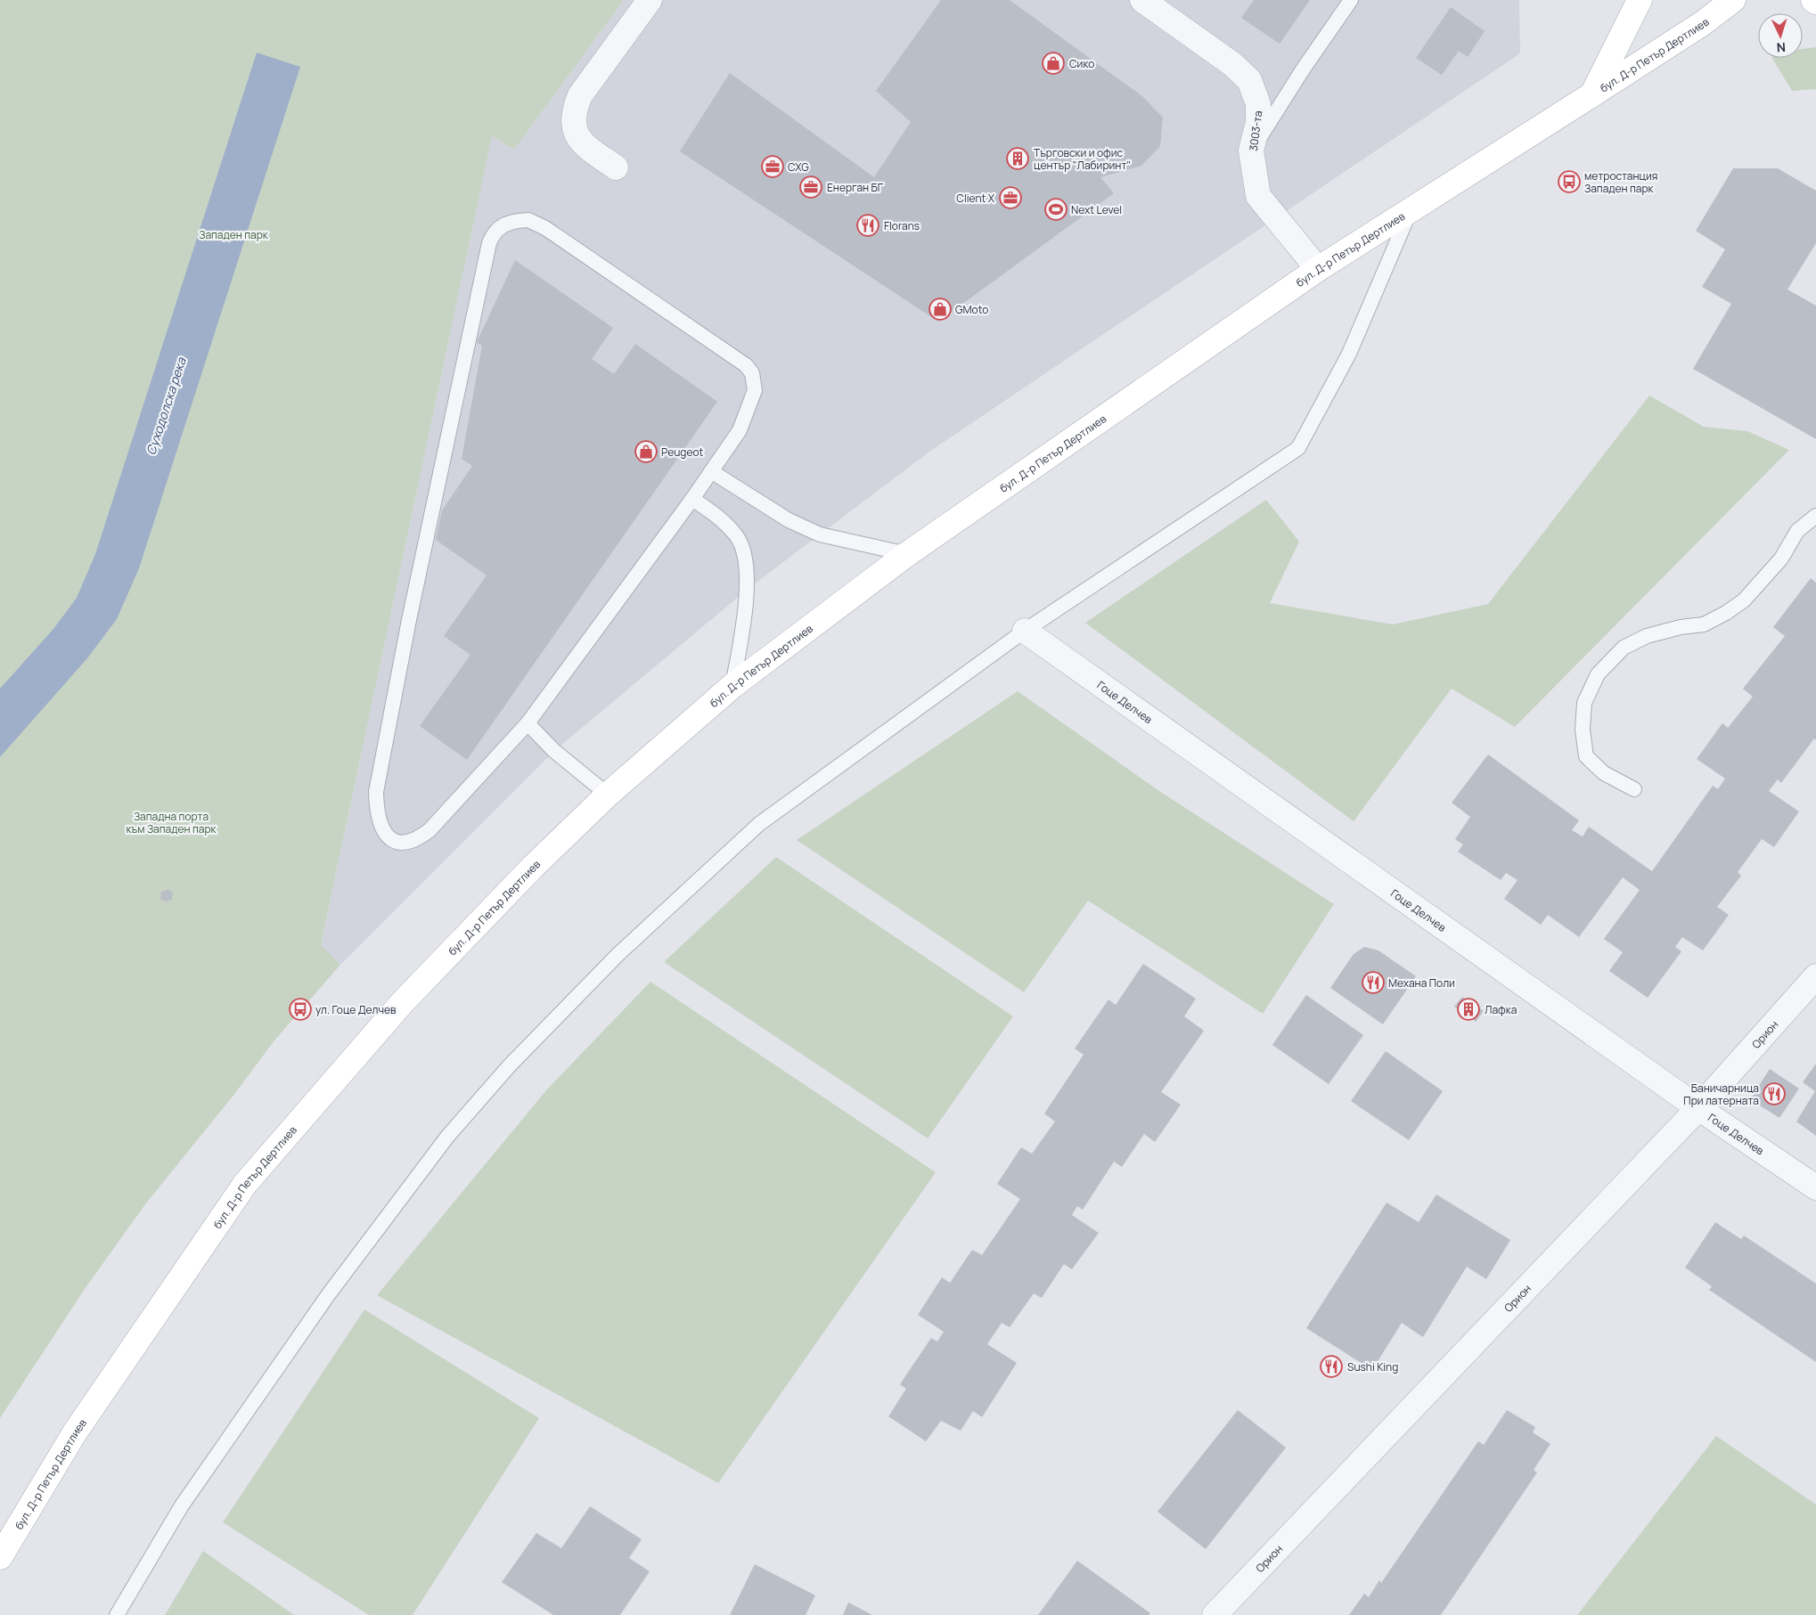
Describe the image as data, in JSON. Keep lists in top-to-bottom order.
{
  "streets": {
    "main road": ["бул. Д-р Петър Дертлиев"],
    "street": ["3003-та", "Гоце Делчев", "Орион"]
  },
  "crossings": [
    ["бул. Д-р Петър Дертлиев", "3003-та"],
    ["Гоце Делчев", "Орион"]
  ],
  "water": ["Суходолска река"],
  "parks": ["Западен парк", "Западна порта към Западен парк"],
  "places": {
    "shop": ["Сико", "GMoto", "Peugeot"],
    "building": ["Търговски и офис център \"Лабиринт\"", "Лафка"],
    "office": ["CXG", "Енерган БГ", "Client X"],
    "bus stop": ["метростанция Западен парк", "ул. Гоце Делчев"],
    "sports": ["Next Level"],
    "restaurant": [
      "Florans",
      "Механа Поли",
      "Баничарница При латерната",
      "Sushi King"
    ]
  },
  "north": "bottom"
}
